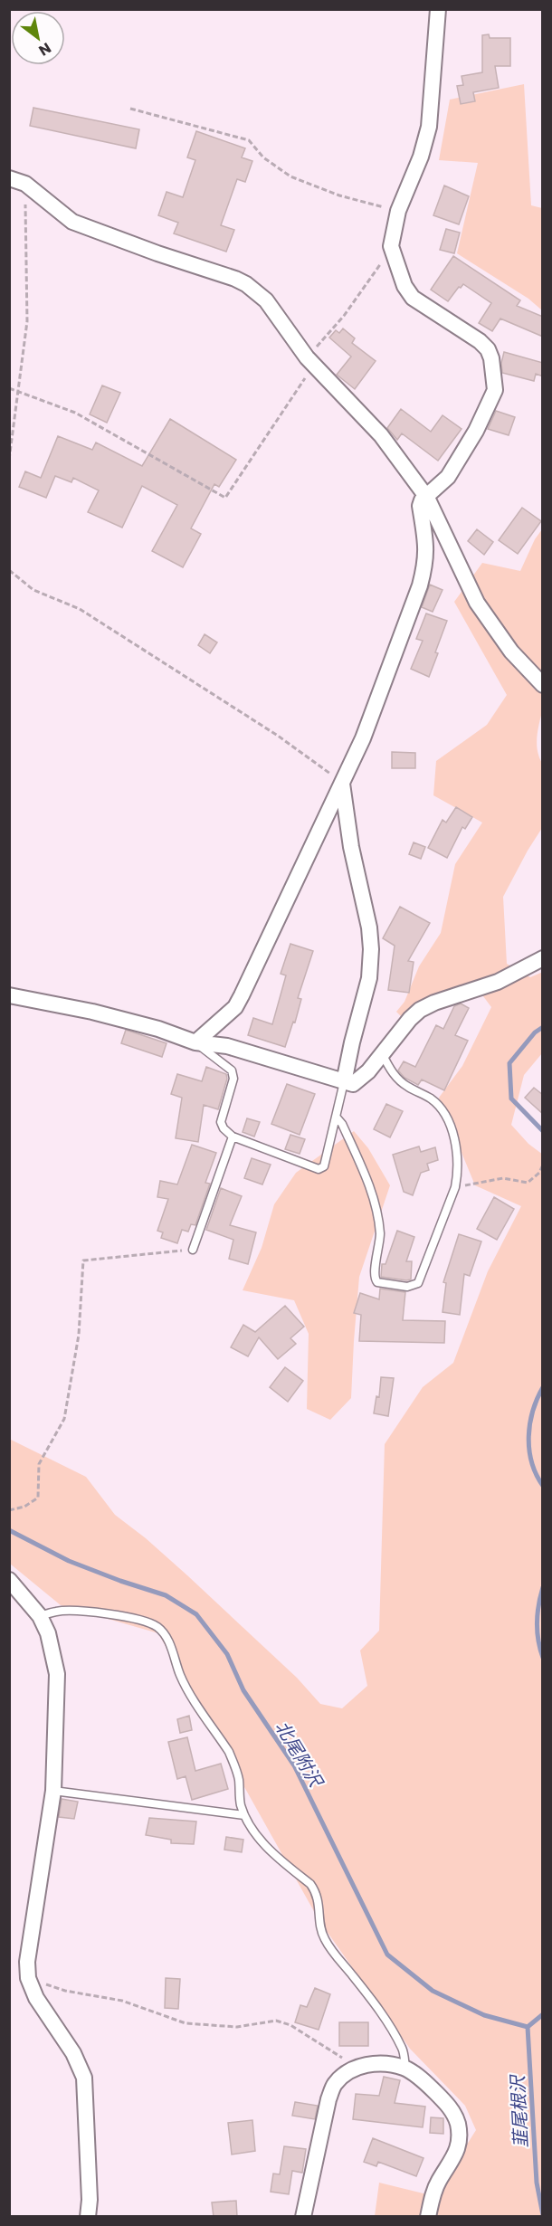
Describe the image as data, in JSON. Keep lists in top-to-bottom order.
{
  "water": ["北尾附沢", "韮尾根沢"],
  "north": "bottom right"
}
